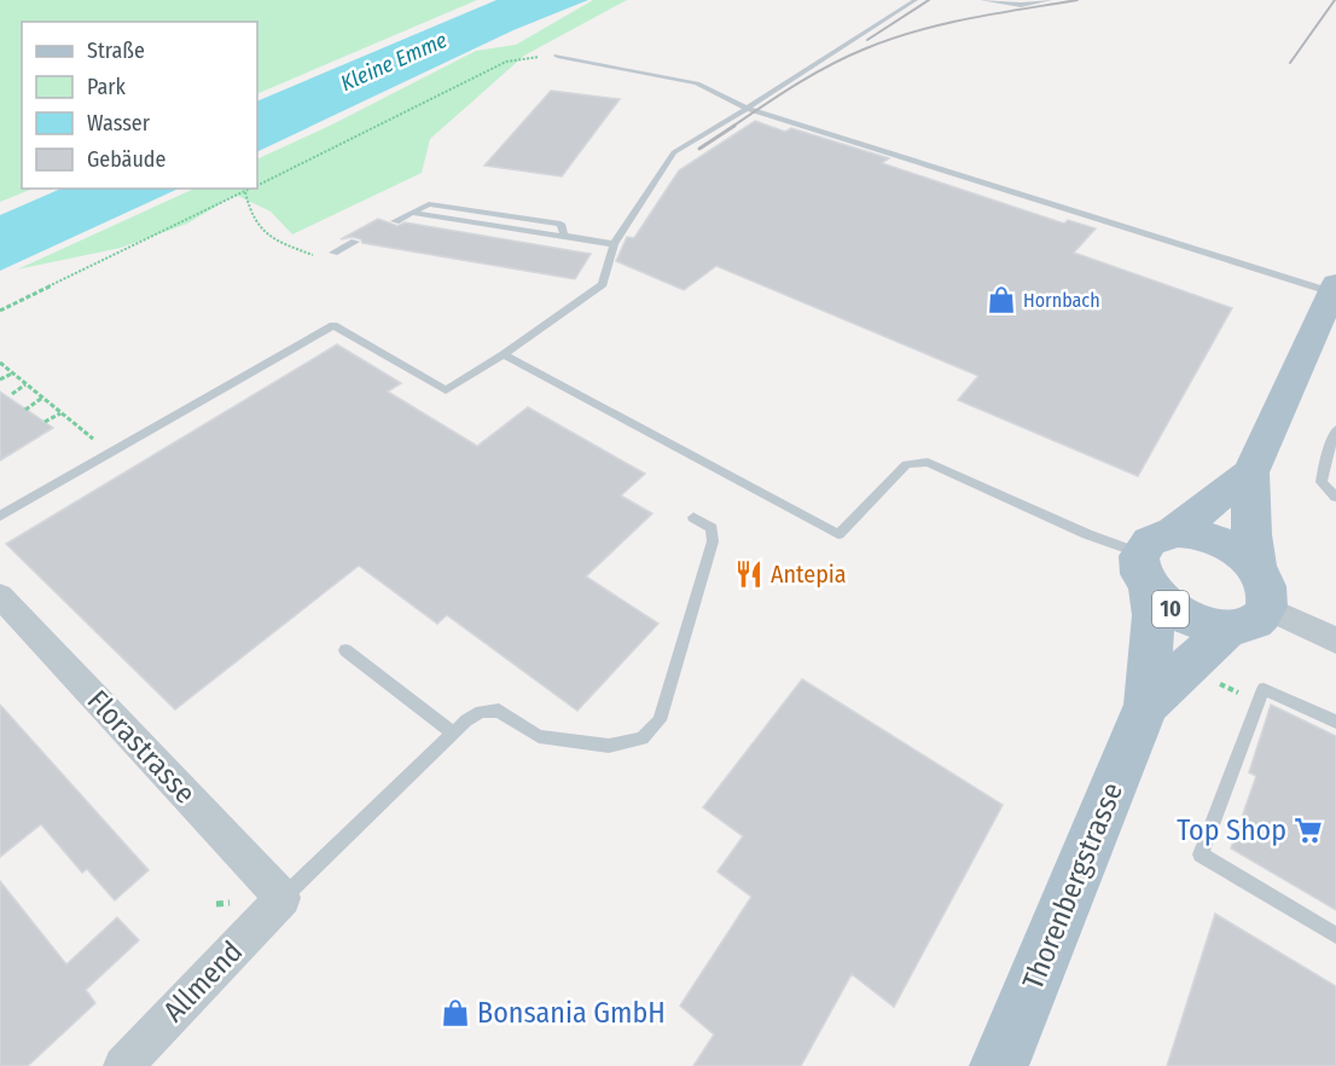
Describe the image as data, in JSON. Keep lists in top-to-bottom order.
{
  "streets": {
    "main road": ["10", "Thorenbergstrasse"],
    "street": ["Florastrasse", "Allmend"]
  },
  "crossings": [
    ["10", "Thorenbergstrasse"],
    ["Florastrasse", "Allmend"]
  ],
  "water": ["Kleine Emme"],
  "places": {
    "shop": ["Hornbach", "Bonsania GmbH"],
    "restaurant": ["Antepia"],
    "supermarket": ["Top Shop"]
  },
  "legend": [
    "Straße",
    "Park",
    "Wasser",
    "Gebäude"
  ]
}
